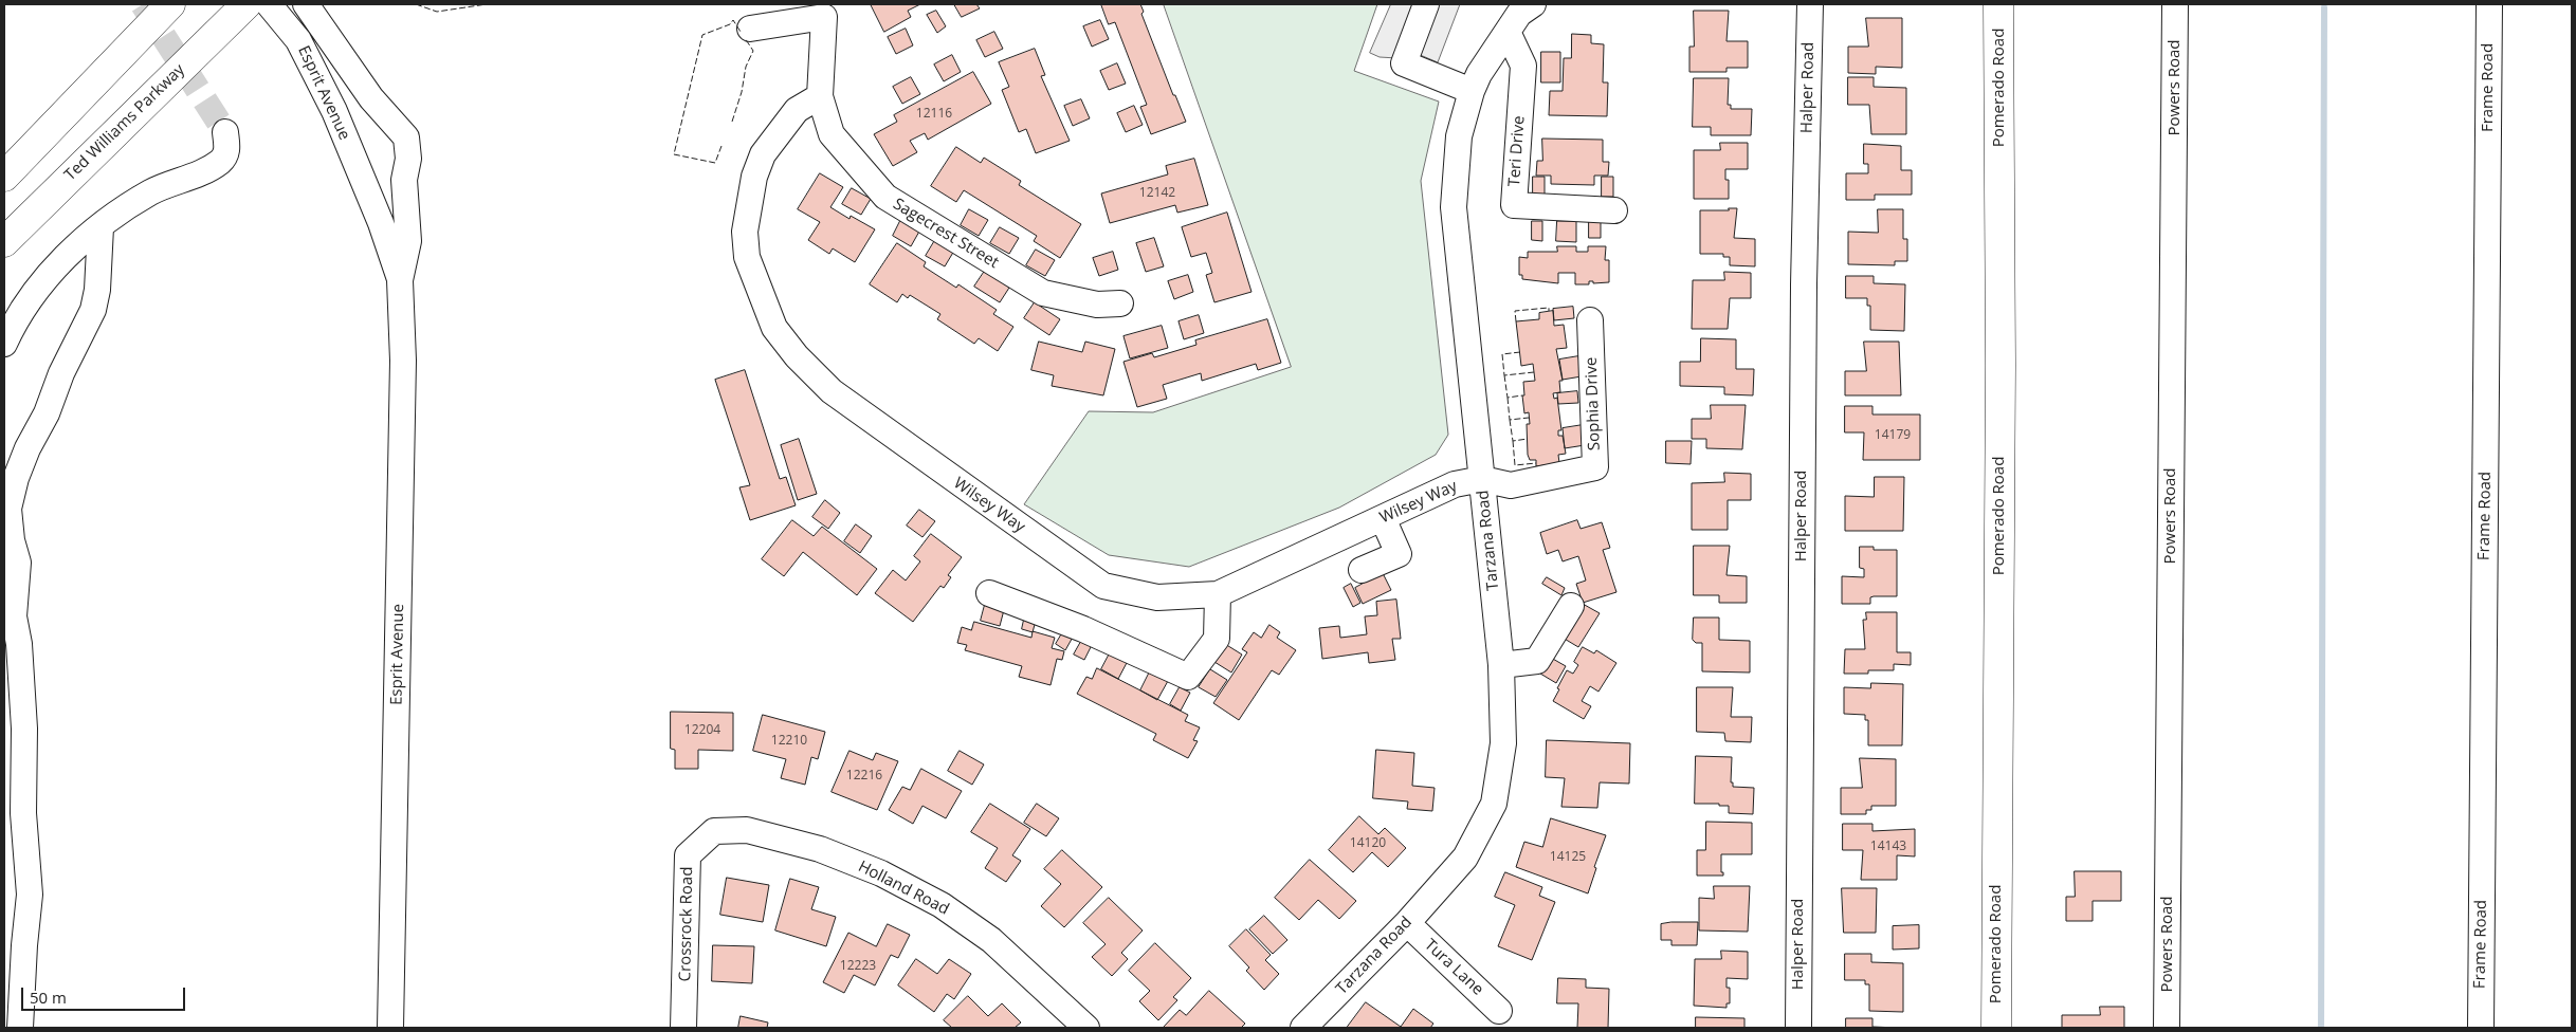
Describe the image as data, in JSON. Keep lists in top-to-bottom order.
{
  "streets": {
    "main road": ["Pomerado Road", "Ted Williams Parkway"],
    "street": [
      "Halper Road",
      "Powers Road",
      "Frame Road",
      "Esprit Avenue",
      "Teri Drive",
      "Sagecrest Street",
      "Sophia Drive",
      "Wilsey Way",
      "Tarzana Road",
      "Holland Road",
      "Crossrock Road",
      "Tura Lane"
    ]
  },
  "crossings": [
    ["Teri Drive", "Tarzana Road"],
    ["Sagecrest Street", "Wilsey Way"],
    ["Sophia Drive", "Wilsey Way"],
    ["Sophia Drive", "Tarzana Road"],
    ["Wilsey Way", "Tarzana Road"],
    ["Tarzana Road", "Tura Lane"],
    ["Holland Road", "Crossrock Road"]
  ],
  "house_numbers": [
    "12116",
    "12142",
    "14179",
    "12204",
    "12210",
    "12216",
    "14120",
    "14143",
    "14125",
    "12223"
  ],
  "scale_bar": "50 m"
}
